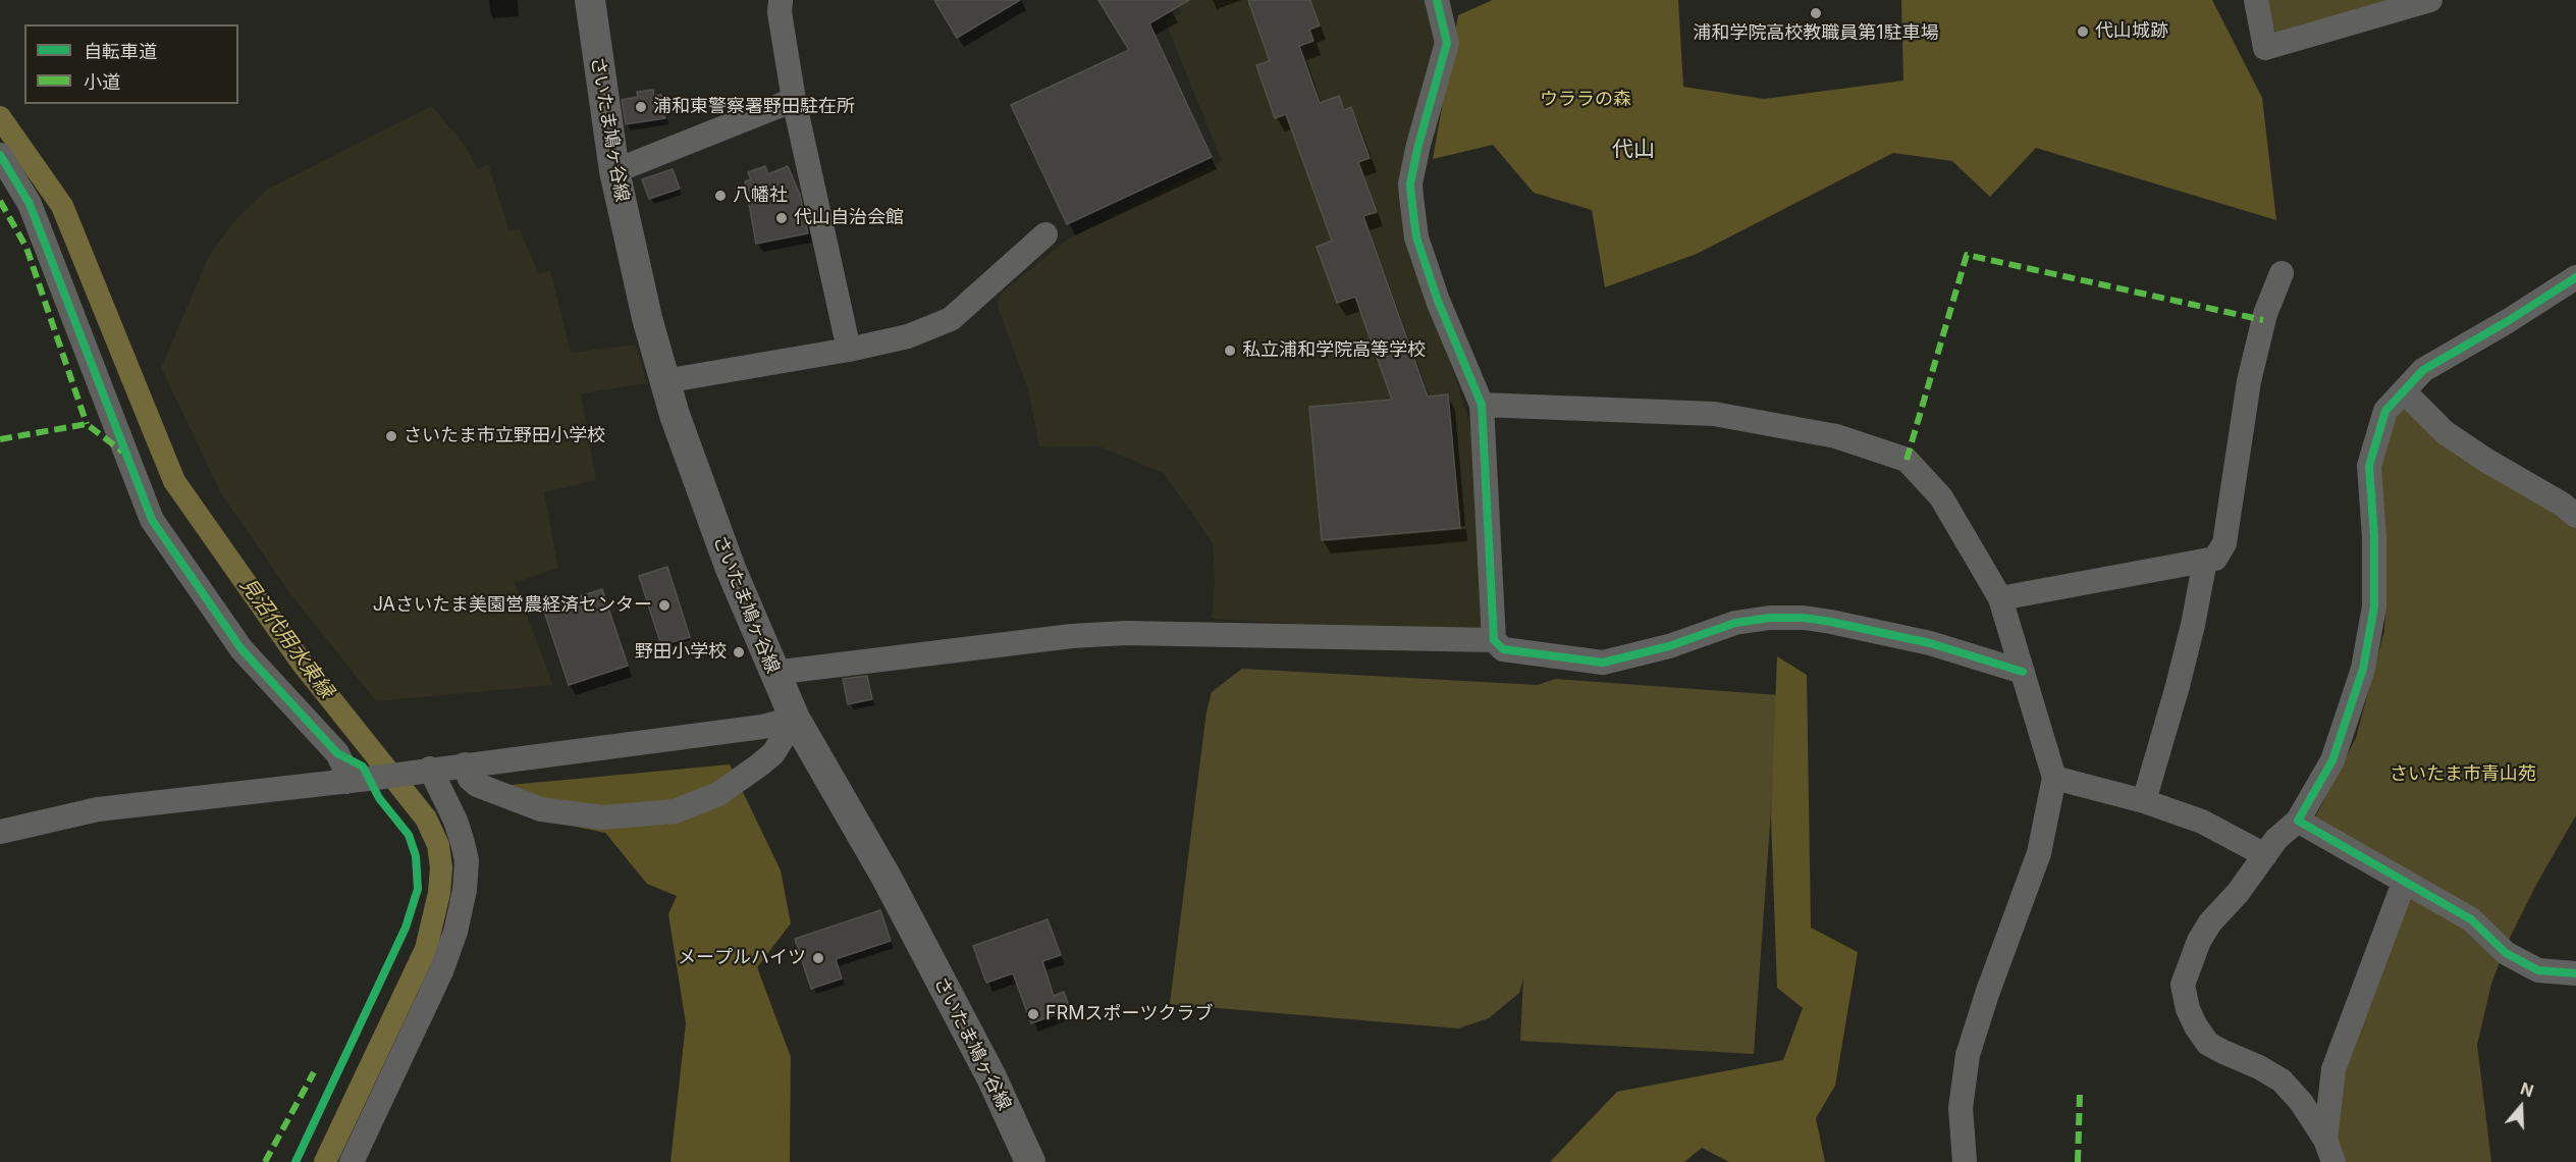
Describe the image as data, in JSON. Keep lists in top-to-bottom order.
{
  "streets": {
    "main road": ["さいたま鳩ヶ谷線"]
  },
  "districts": ["代山"],
  "water": ["見沼代用水東縁"],
  "parks": ["ウララの森", "さいたま市青山苑"],
  "places": [
    "浦和学院高校教職員第1駐車場",
    "代山城跡",
    "浦和東警察署野田駐在所",
    "八幡社",
    "代山自治会館",
    "私立浦和学院高等学校",
    "さいたま市立野田小学校",
    "JAさいたま美園営農経済センター",
    "野田小学校",
    "メープルハイツ",
    "FRMスポーツクラブ"
  ],
  "legend": ["自転車道", "小道"],
  "north": "top"
}
